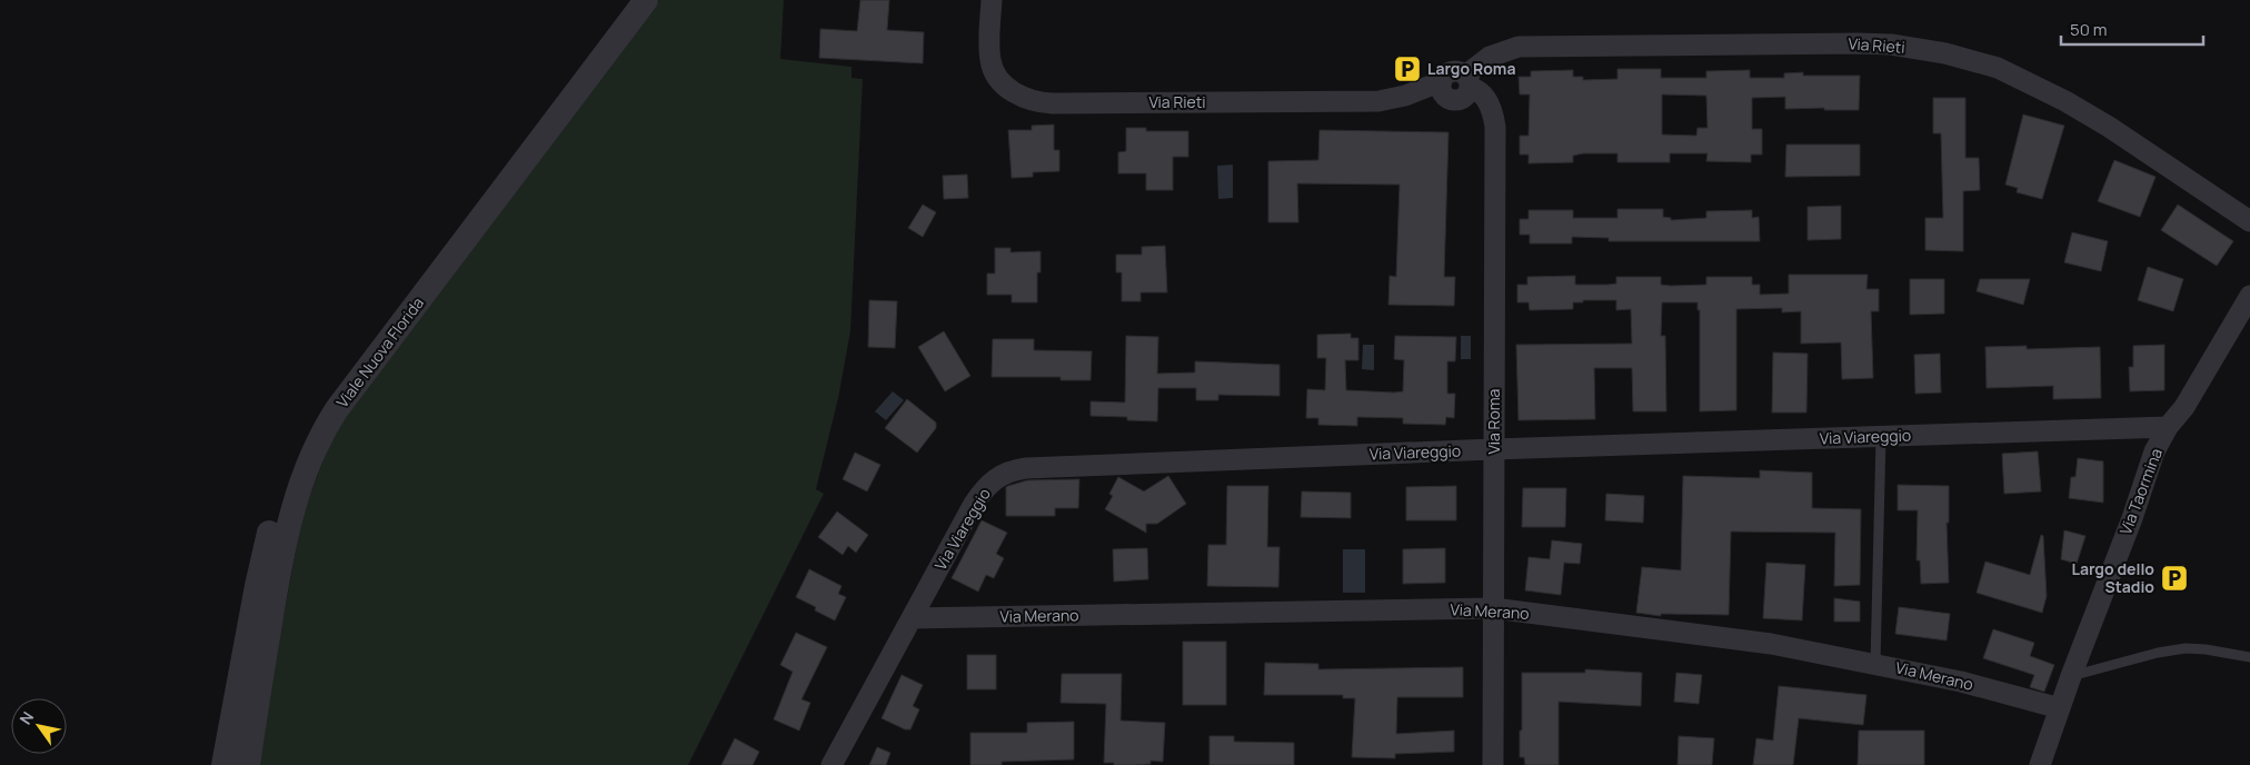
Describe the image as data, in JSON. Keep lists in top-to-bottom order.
{
  "streets": {
    "street": [
      "Via Rieti",
      "Viale Nuova Florida",
      "Via Roma",
      "Via Viareggio",
      "Via Taormina",
      "Via Merano"
    ]
  },
  "crossings": [
    ["Via Rieti", "Via Roma"],
    ["Via Roma", "Via Viareggio"],
    ["Via Roma", "Via Merano"],
    ["Via Viareggio", "Via Taormina"],
    ["Via Viareggio", "Via Merano"],
    ["Via Taormina", "Via Merano"]
  ],
  "places": {
    "parking": ["Largo Roma", "Largo dello Stadio"]
  },
  "scale_bar": "50 m",
  "north": "top left"
}
